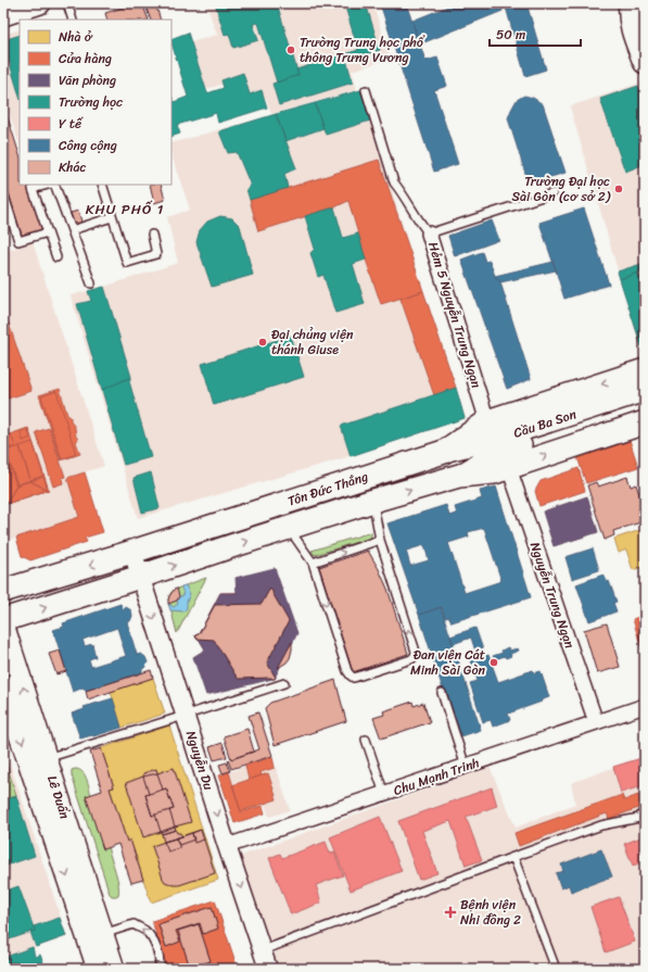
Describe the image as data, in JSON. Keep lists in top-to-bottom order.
{
  "streets": {
    "main road": ["Cầu Ba Son", "Tôn Đức Thắng", "Lê Duẩn"],
    "street": [
      "Hẻm 5 Nguyễn Trung Ngạn",
      "Nguyễn Trung Ngạn",
      "Nguyễn Du",
      "Chu Mạnh Trinh"
    ]
  },
  "crossings": [
    ["Hẻm 5 Nguyễn Trung Ngạn", "Nguyễn Trung Ngạn"],
    ["Cầu Ba Son", "Tôn Đức Thắng"],
    ["Cầu Ba Son", "Nguyễn Trung Ngạn"],
    ["Tôn Đức Thắng", "Nguyễn Trung Ngạn"],
    ["Tôn Đức Thắng", "Nguyễn Du"],
    ["Nguyễn Trung Ngạn", "Chu Mạnh Trinh"],
    ["Nguyễn Du", "Chu Mạnh Trinh"]
  ],
  "one_way": ["Nguyễn Du"],
  "districts": ["KHU PHỐ 1"],
  "places": {
    "other": [
      "Trường Trung học phổ thông Trưng Vương",
      "Trường Đại học Sài Gòn (cơ sở 2)",
      "Đại chủng viện thánh Giuse",
      "Đan viện Cát Minh Sài Gòn"
    ],
    "health": ["Bệnh viện Nhi đồng 2"]
  },
  "legend": [
    "Nhà ở",
    "Cửa hàng",
    "Văn phòng",
    "Trường học",
    "Y tế",
    "Công cộng",
    "Khác"
  ],
  "scale_bar": "50 m"
}
